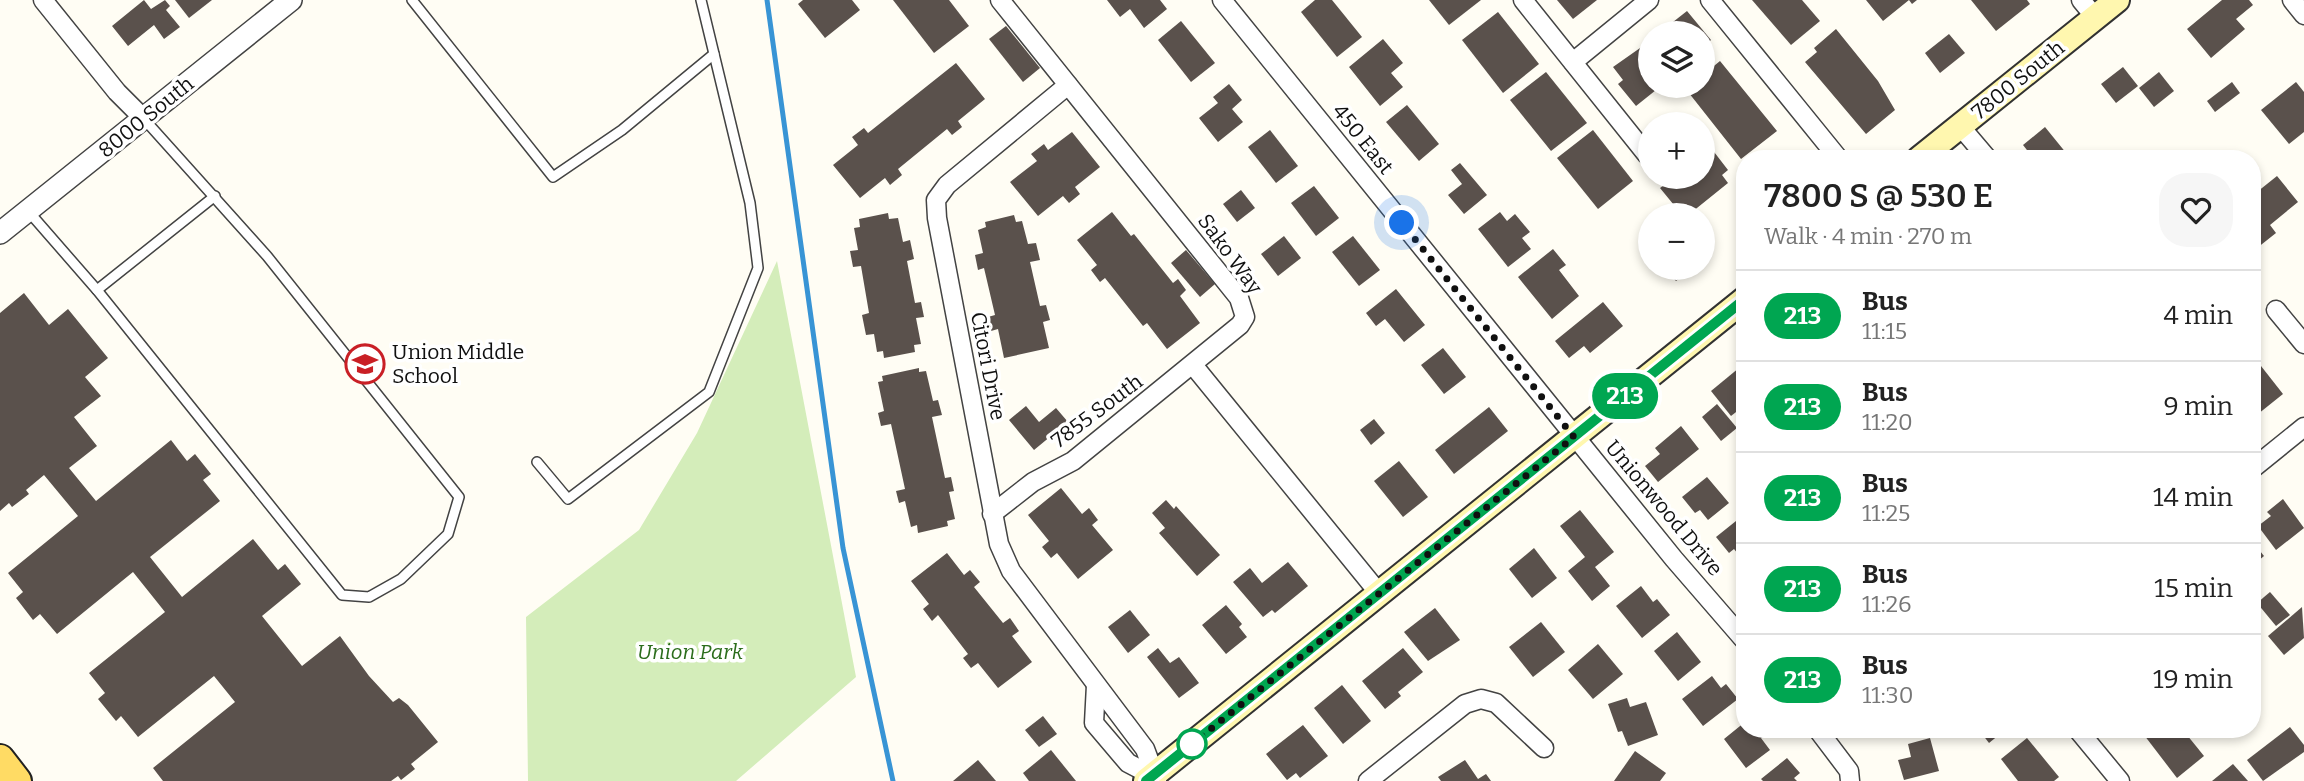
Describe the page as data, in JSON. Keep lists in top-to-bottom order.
{
  "streets": {
    "main road": ["7800 South"],
    "street": [
      "8000 South",
      "450 East",
      "Sako Way",
      "Citori Drive",
      "7855 South",
      "Unionwood Drive"
    ]
  },
  "crossings": [
    ["450 East", "Unionwood Drive"],
    ["Sako Way", "Citori Drive"],
    ["Sako Way", "7855 South"],
    ["Citori Drive", "7855 South"]
  ],
  "parks": ["Union Park"],
  "places": {
    "school or university": ["Union Middle School"]
  },
  "lines": ["bus line 213"],
  "page": {
    "on_map": "213",
    "map_buttons": ["+", "−"],
    "heading": ["7800 S @ 530 E", "Walk · 4 min · 270 m"],
    "list": [
      {
        "mark": "213",
        "name": "Bus",
        "note": "11:15",
        "value": "4 min"
      },
      {
        "mark": "213",
        "name": "Bus",
        "note": "11:20",
        "value": "9 min"
      },
      {
        "mark": "213",
        "name": "Bus",
        "note": "11:25",
        "value": "14 min"
      },
      {
        "mark": "213",
        "name": "Bus",
        "note": "11:26",
        "value": "15 min"
      },
      {
        "mark": "213",
        "name": "Bus",
        "note": "11:30",
        "value": "19 min"
      }
    ]
  }
}
